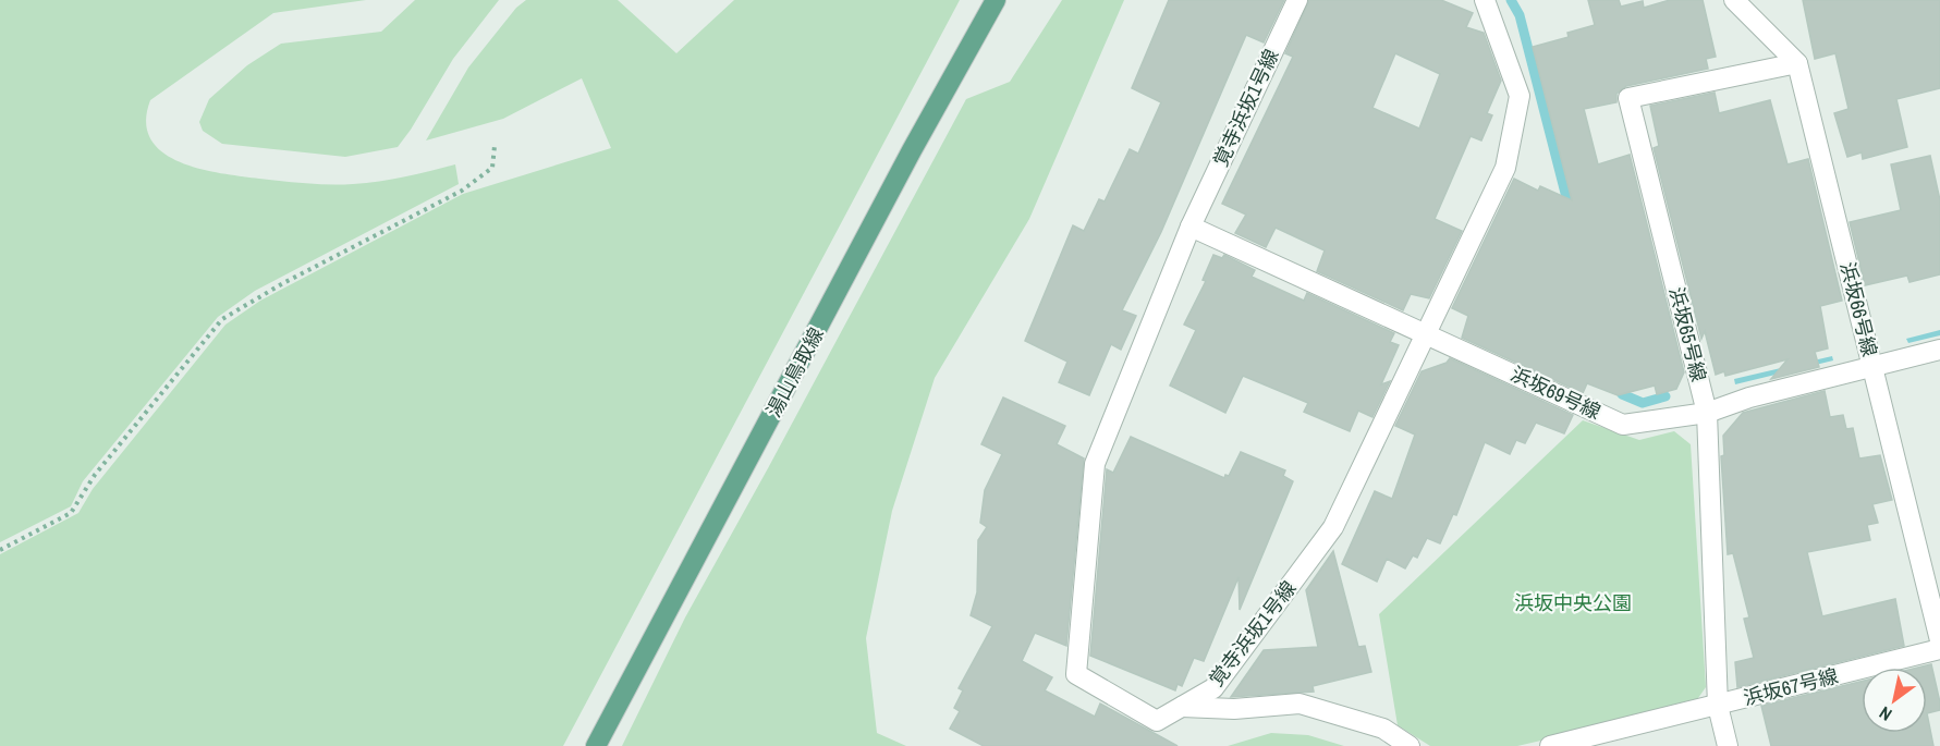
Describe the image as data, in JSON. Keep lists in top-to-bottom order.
{
  "streets": {
    "main road": ["湯山鳥取線"],
    "street": [
      "覚寺浜坂1号線",
      "浜坂66号線",
      "浜坂65号線",
      "浜坂69号線",
      "浜坂67号線"
    ]
  },
  "crossings": [
    ["覚寺浜坂1号線", "浜坂69号線"],
    ["浜坂66号線", "浜坂65号線"],
    ["浜坂66号線", "浜坂69号線"],
    ["浜坂65号線", "浜坂69号線"],
    ["浜坂65号線", "浜坂67号線"]
  ],
  "parks": ["浜坂中央公園"],
  "north": "bottom left"
}
